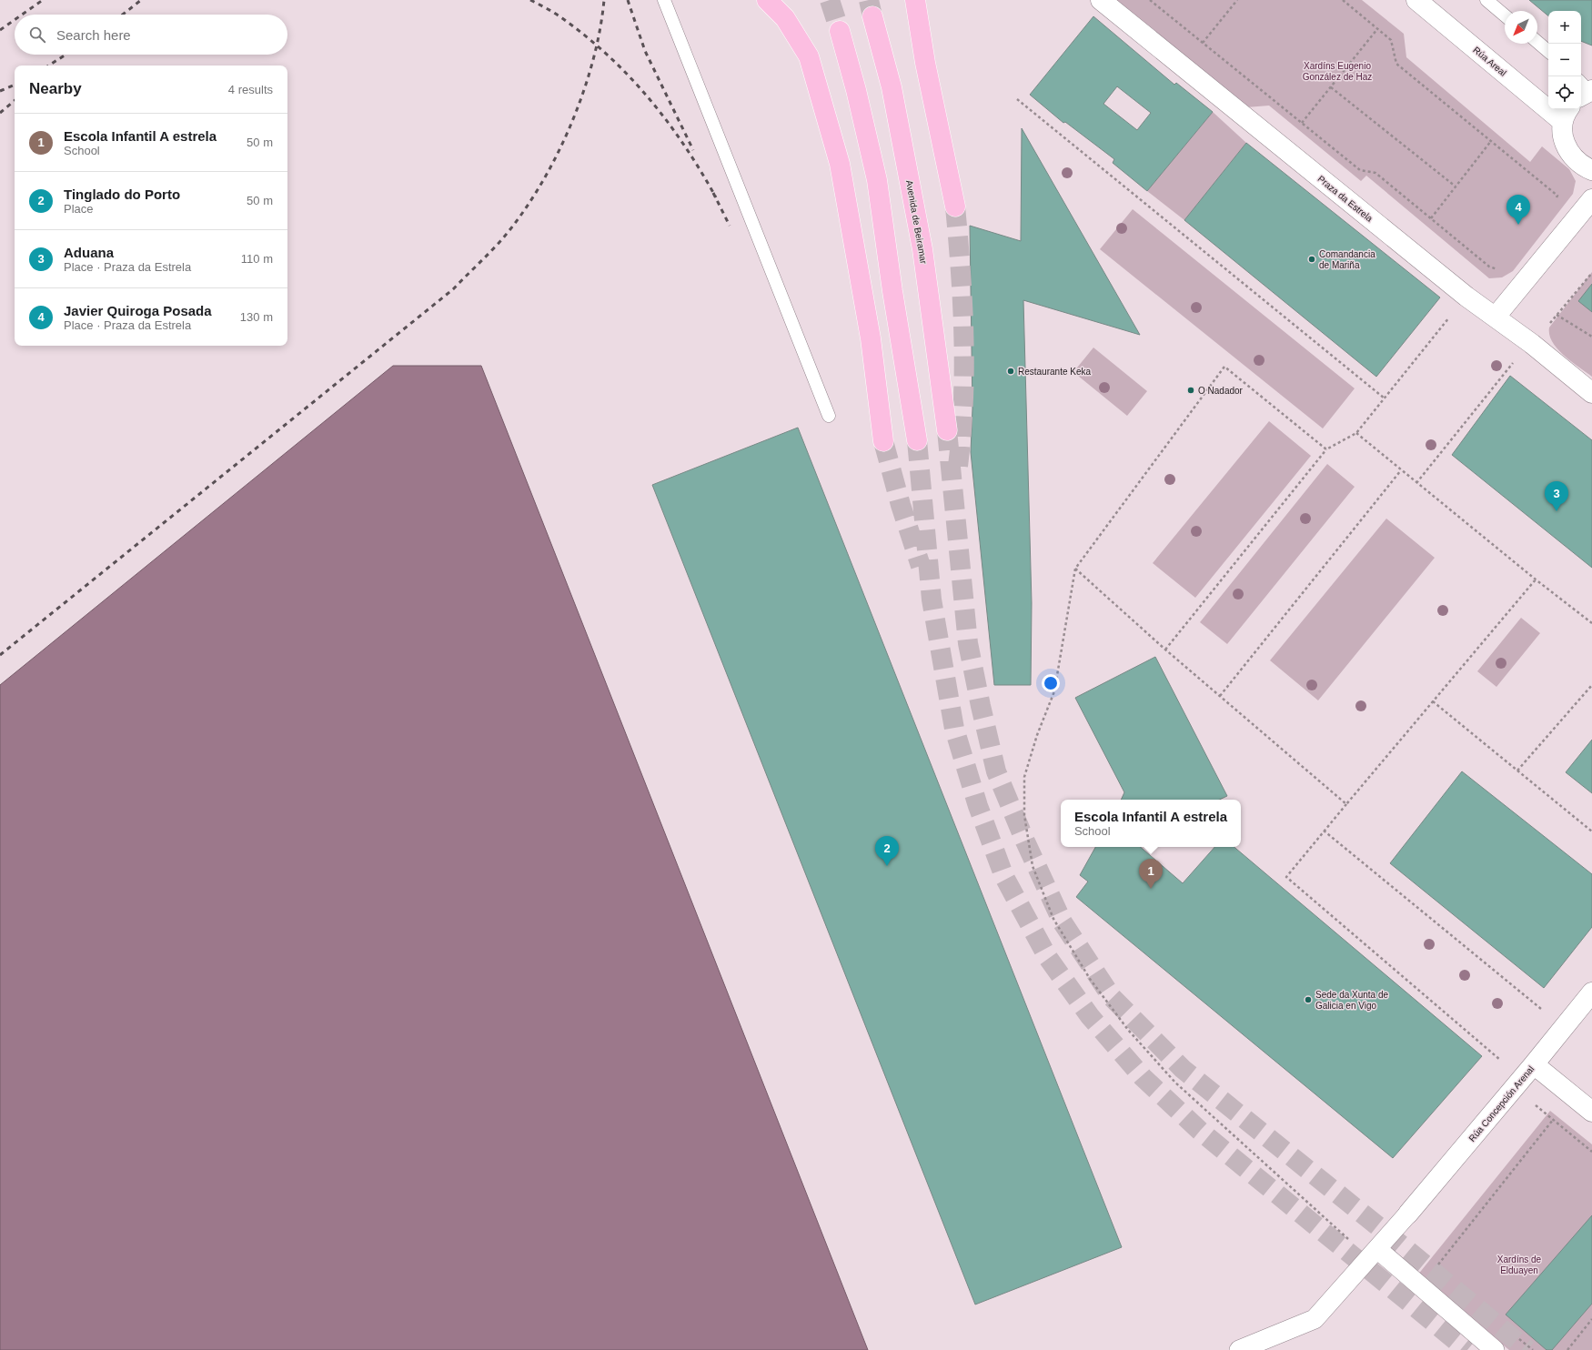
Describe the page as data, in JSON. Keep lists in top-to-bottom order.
{
  "streets": {
    "main road": ["Avenida de Beiramar"],
    "street": ["Rúa Areal", "Praza da Estrela", "Rúa Concepción Arenal"]
  },
  "parks": ["Xardíns Eugenio González de Haz", "Xardíns de Elduayen"],
  "places": [
    "Comandancia de Mariña",
    "Restaurante Keka",
    "O Nadador",
    "Sede da Xunta de Galicia en Vigo"
  ],
  "north": "bottom left",
  "page": {
    "map_buttons": ["+", "−"],
    "search": "Search here",
    "heading": ["Nearby", "4 results"],
    "list": [
      {
        "mark": "1",
        "name": "Escola Infantil A estrela",
        "note": "School",
        "value": "50 m"
      },
      {
        "mark": "2",
        "name": "Tinglado do Porto",
        "note": "Place",
        "value": "50 m"
      },
      {
        "mark": "3",
        "name": "Aduana",
        "note": "Place · Praza da Estrela",
        "value": "110 m"
      },
      {
        "mark": "4",
        "name": "Javier Quiroga Posada",
        "note": "Place · Praza da Estrela",
        "value": "130 m"
      }
    ],
    "pins": [
      "4",
      "3",
      "2",
      "1"
    ],
    "popup": ["Escola Infantil A estrela", "School"]
  }
}
